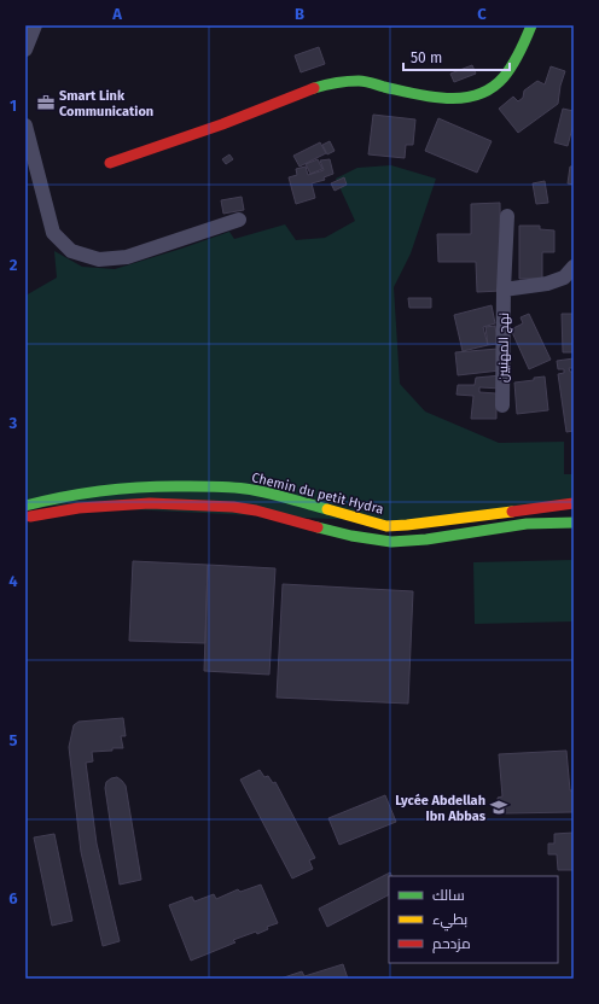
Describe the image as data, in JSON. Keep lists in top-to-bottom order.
{
  "streets": {
    "main road": ["Chemin du petit Hydra"],
    "street": ["نهج المهنيين"]
  },
  "places": {
    "office": ["Smart Link Communication"],
    "school or university": ["Lycée Abdellah Ibn Abbas"]
  },
  "legend": ["سالك", "بطيء", "مزدحم"],
  "scale_bar": "50 m",
  "grid": {
    "columns": ["A", "B", "C"],
    "rows": [
      "1",
      "2",
      "3",
      "4",
      "5",
      "6"
    ]
  }
}
